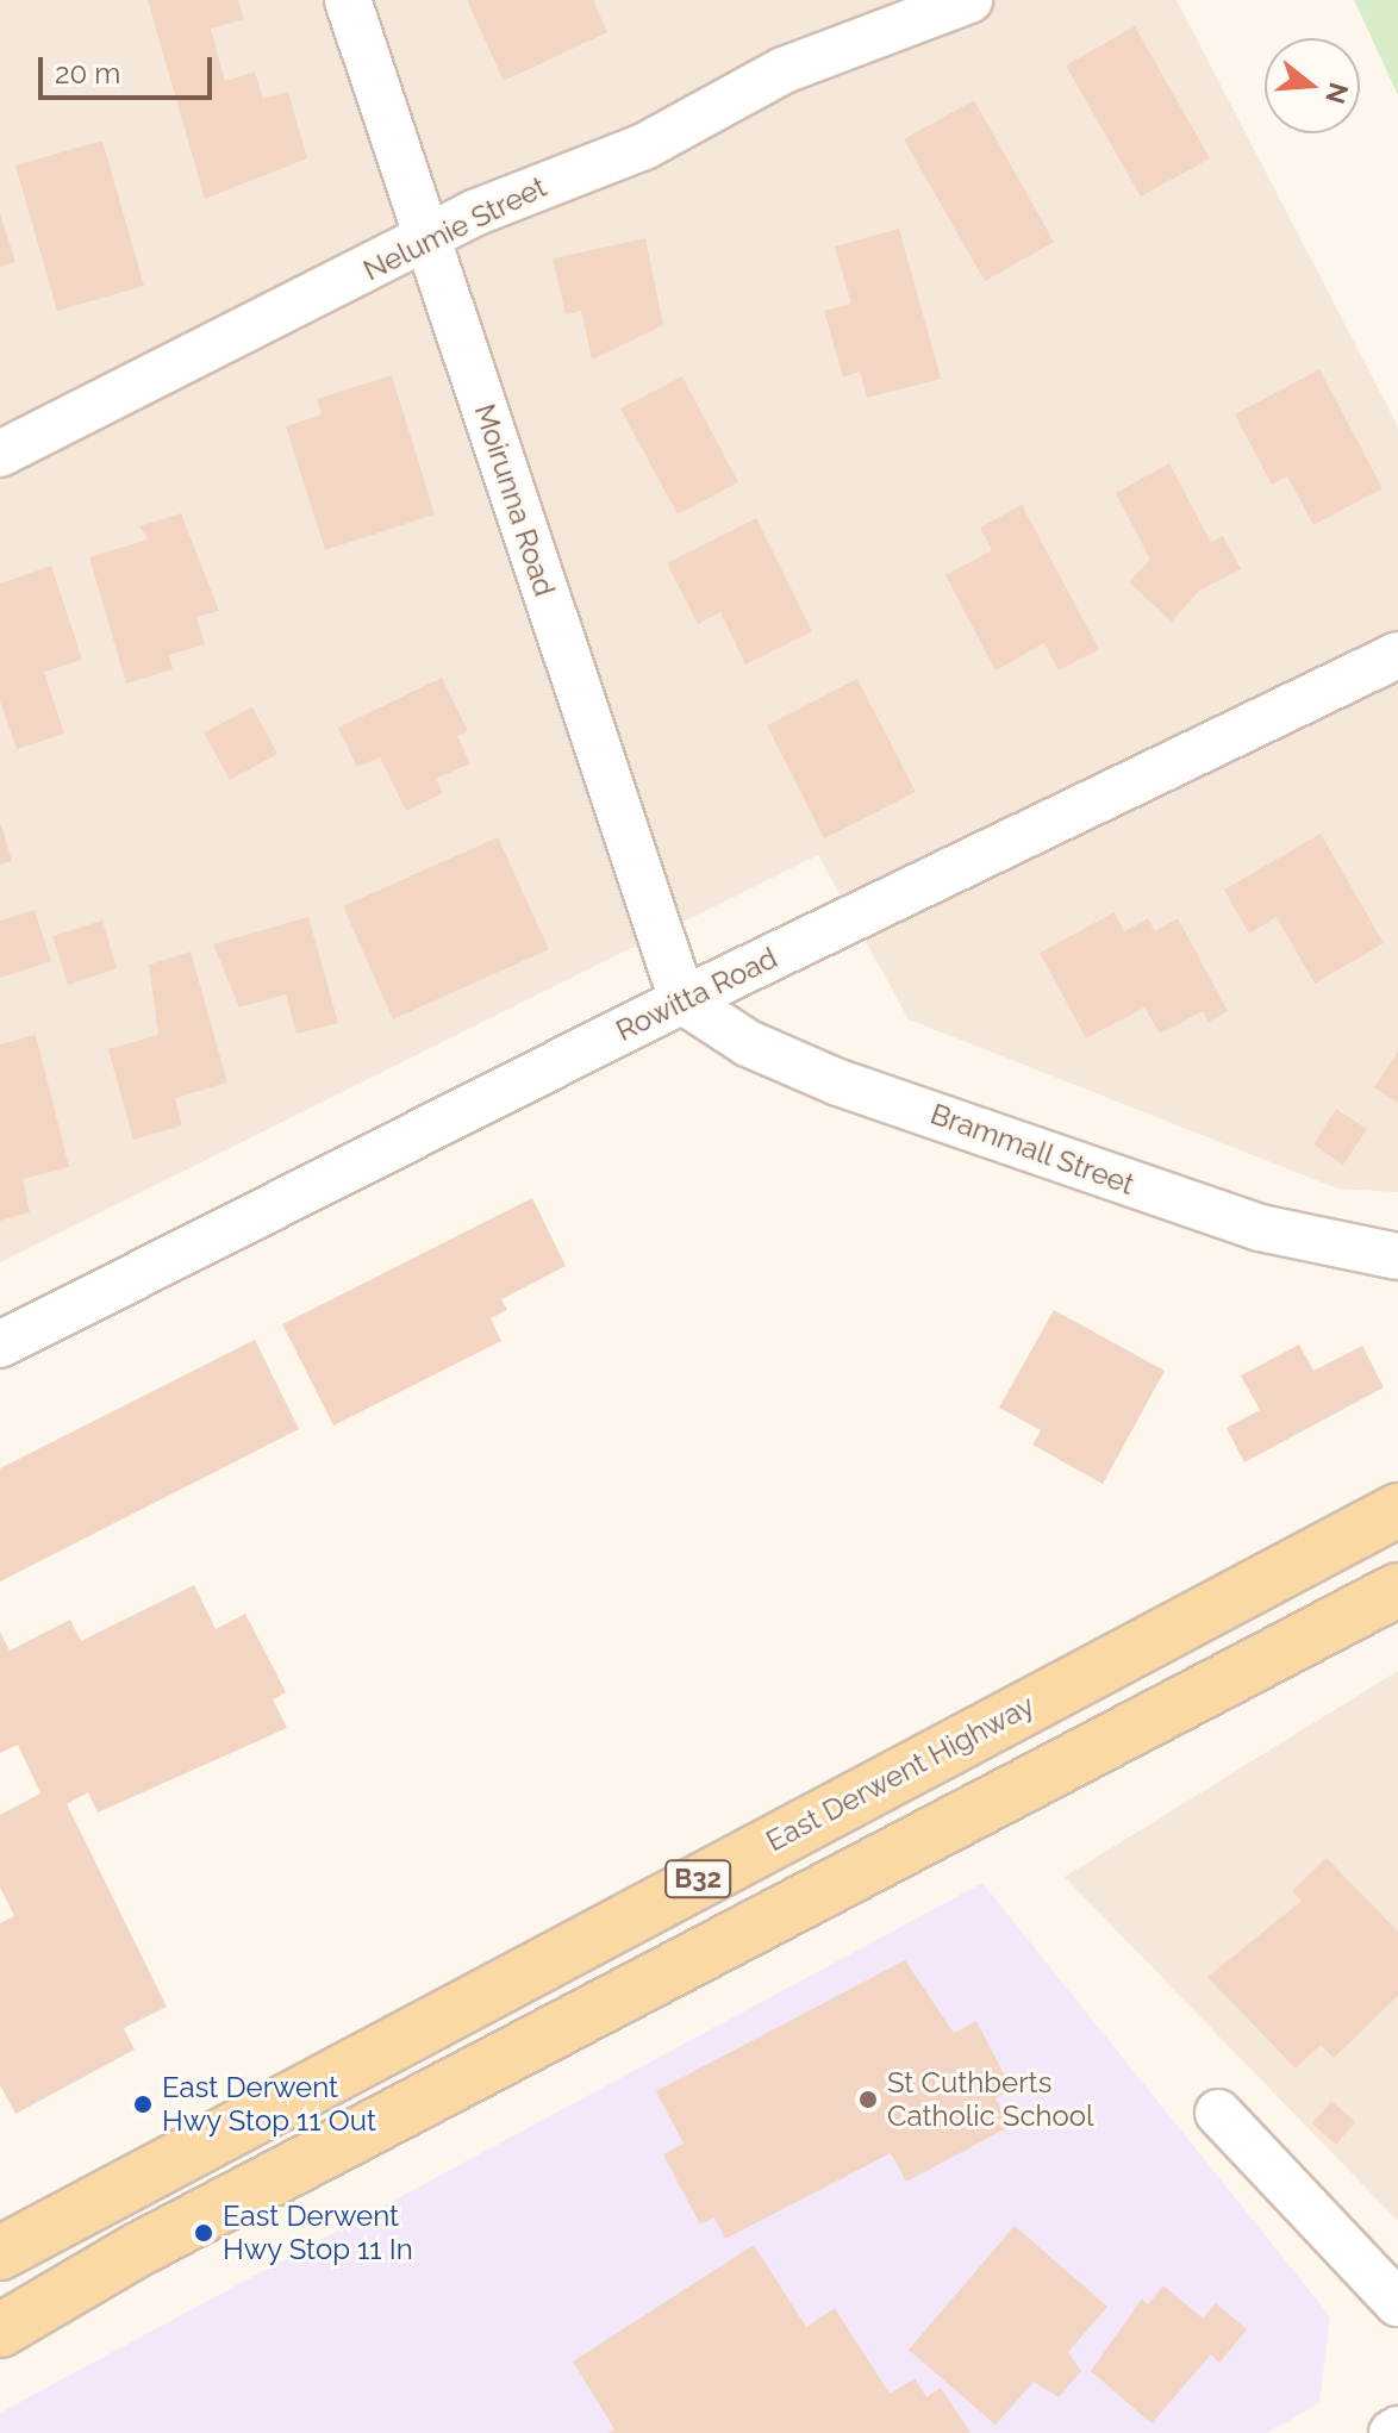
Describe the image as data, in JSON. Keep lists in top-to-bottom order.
{
  "streets": {
    "main road": ["East Derwent Highway", "B32"],
    "street": [
      "Nelumie Street",
      "Moirunna Road",
      "Rowitta Road",
      "Brammall Street"
    ]
  },
  "crossings": [
    ["Nelumie Street", "Moirunna Road"],
    ["Moirunna Road", "Rowitta Road"],
    ["Moirunna Road", "Brammall Street"],
    ["Rowitta Road", "Brammall Street"]
  ],
  "places": ["St Cuthberts Catholic School", "East Derwent Hwy Stop 11 Out", "East Derwent Hwy Stop 11 In"],
  "scale_bar": "20 m",
  "north": "right"
}
